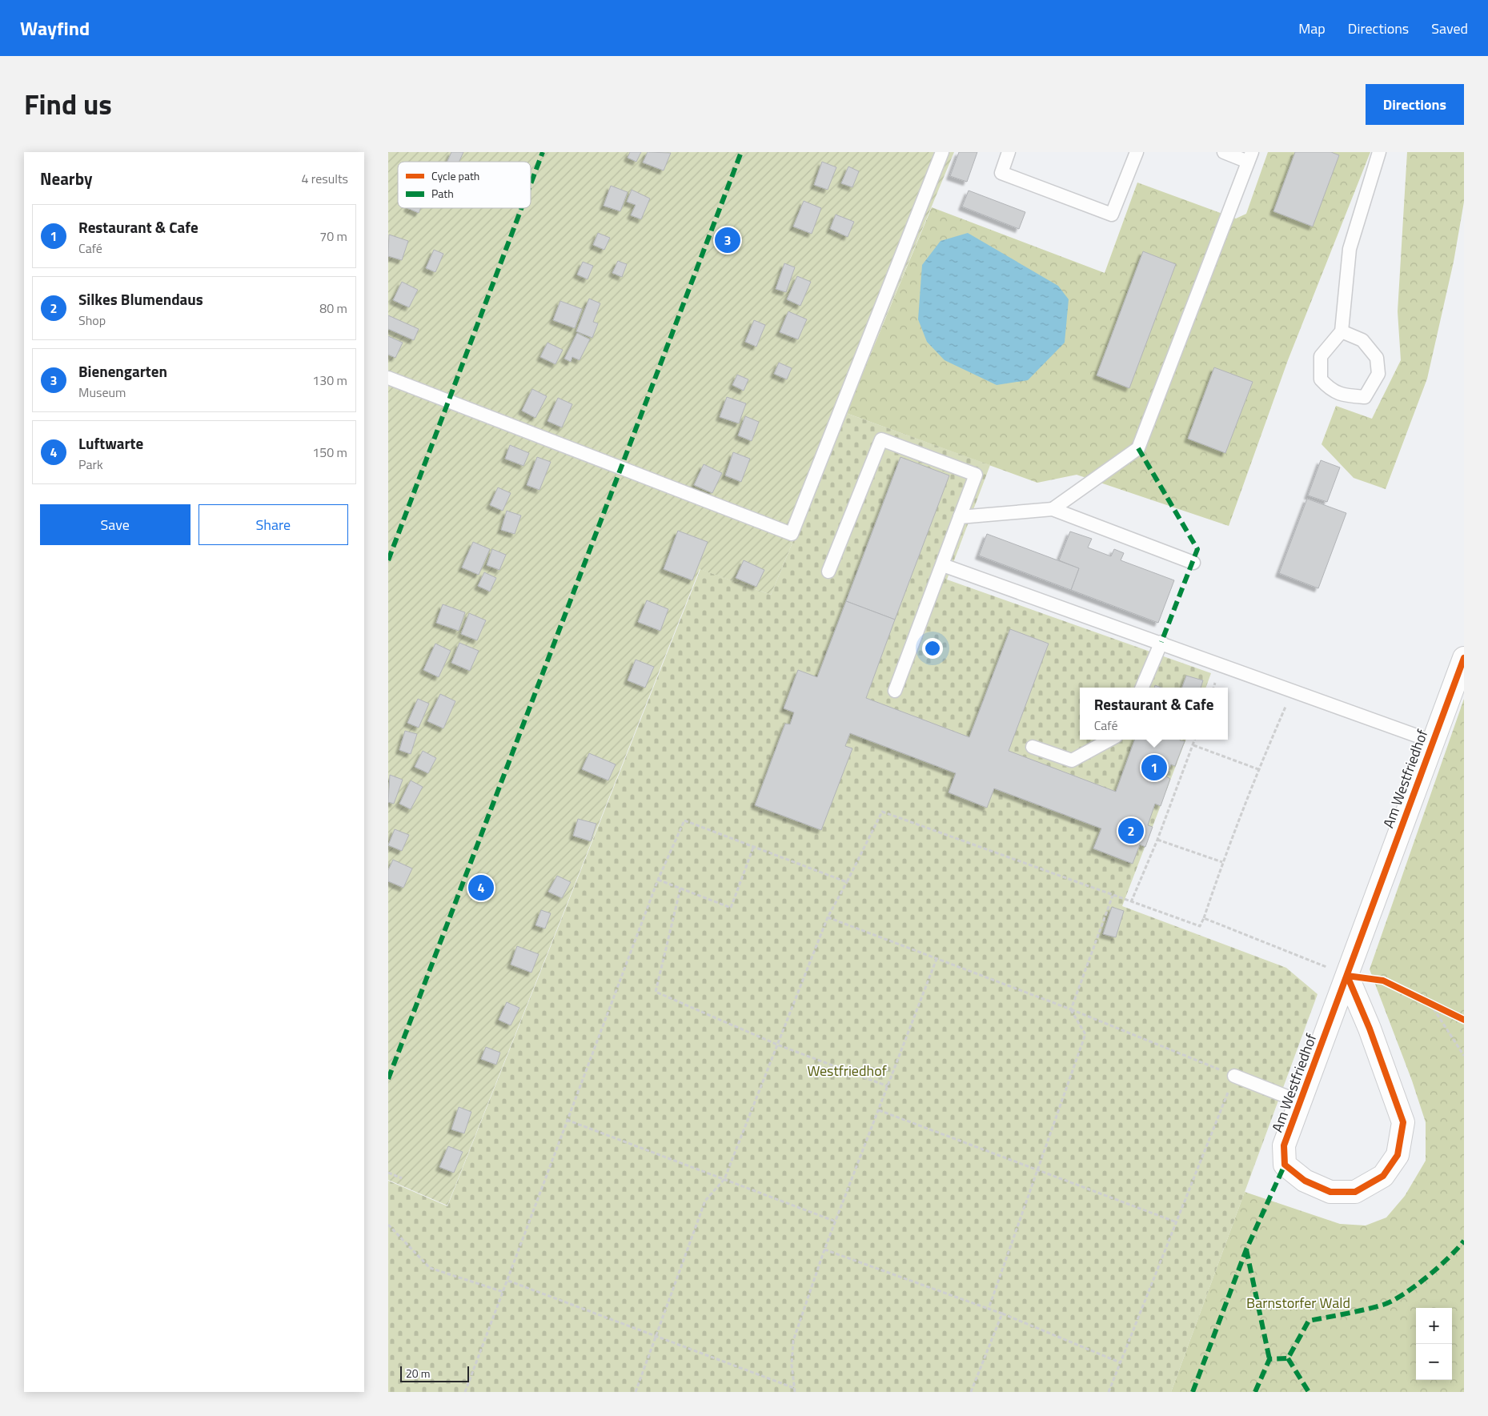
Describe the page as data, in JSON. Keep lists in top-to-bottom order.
{
  "streets": {
    "street": ["Am Westfriedhof"]
  },
  "parks": ["Westfriedhof", "Barnstorfer Wald"],
  "legend": ["Cycle path", "Path"],
  "scale_bar": "20 m",
  "page": {
    "header": "Wayfind",
    "nav": ["Map", "Directions", "Saved"],
    "title": "Find us",
    "buttons": [
      "Directions",
      ["Save", "Share"]
    ],
    "heading": ["Nearby", "4 results"],
    "list": [
      {
        "mark": "1",
        "name": "Restaurant & Cafe",
        "note": "Café",
        "value": "70 m"
      },
      {
        "mark": "2",
        "name": "Silkes Blumendaus",
        "note": "Shop",
        "value": "80 m"
      },
      {
        "mark": "3",
        "name": "Bienengarten",
        "note": "Museum",
        "value": "130 m"
      },
      {
        "mark": "4",
        "name": "Luftwarte",
        "note": "Park",
        "value": "150 m"
      }
    ],
    "pins": [
      "3",
      "1",
      "2",
      "4"
    ],
    "popup": ["Restaurant & Cafe", "Café"],
    "map_buttons": ["+", "−"],
    "scale": "20 m"
  }
}
